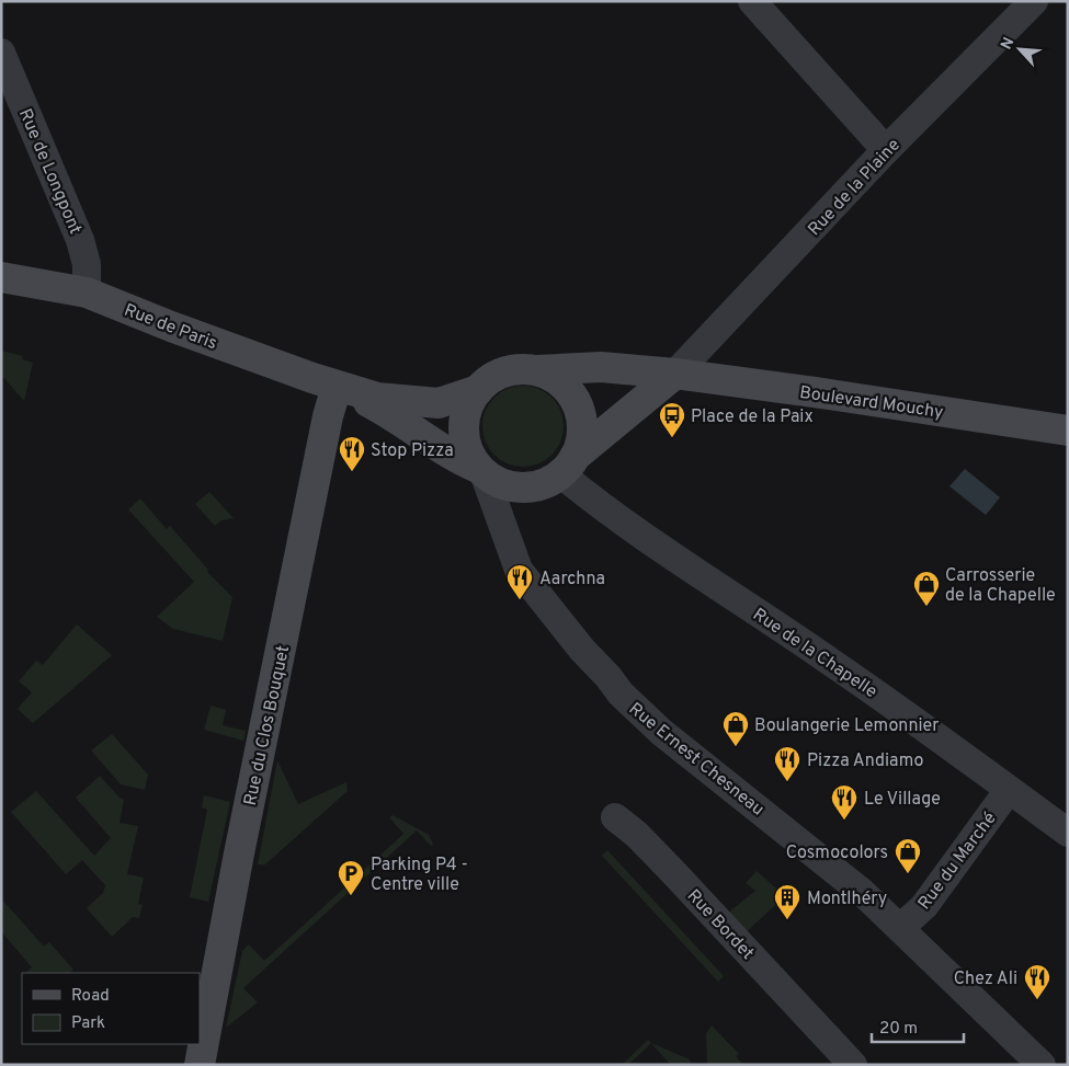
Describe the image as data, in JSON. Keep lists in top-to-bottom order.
{
  "streets": {
    "main road": ["Rue de Paris", "Boulevard Mouchy", "Rue du Clos Bouquet"],
    "street": [
      "Rue de Longpont",
      "Rue de la Plaine",
      "Rue de la Chapelle",
      "Rue Ernest Chesneau",
      "Rue du Marché",
      "Rue Bordet"
    ]
  },
  "crossings": [
    ["Rue de Longpont", "Rue de Paris"],
    ["Rue de la Plaine", "Boulevard Mouchy"],
    ["Rue de Paris", "Boulevard Mouchy"],
    ["Rue de Paris", "Rue de la Chapelle"],
    ["Rue de Paris", "Rue du Clos Bouquet"],
    ["Rue de Paris", "Rue Ernest Chesneau"],
    ["Boulevard Mouchy", "Rue de la Chapelle"],
    ["Boulevard Mouchy", "Rue Ernest Chesneau"],
    ["Rue de la Chapelle", "Rue Ernest Chesneau"],
    ["Rue de la Chapelle", "Rue du Marché"],
    ["Rue Ernest Chesneau", "Rue du Marché"]
  ],
  "places": {
    "bus stop": ["Place de la Paix"],
    "restaurant": [
      "Stop Pizza",
      "Aarchna",
      "Pizza Andiamo",
      "Le Village",
      "Chez Ali"
    ],
    "shop": ["Carrosserie de la Chapelle", "Boulangerie Lemonnier", "Cosmocolors"],
    "parking": ["Parking P4 - Centre ville"],
    "building": ["Montlhéry"]
  },
  "legend": ["Road", "Park"],
  "scale_bar": "20 m",
  "north": "top left"
}
